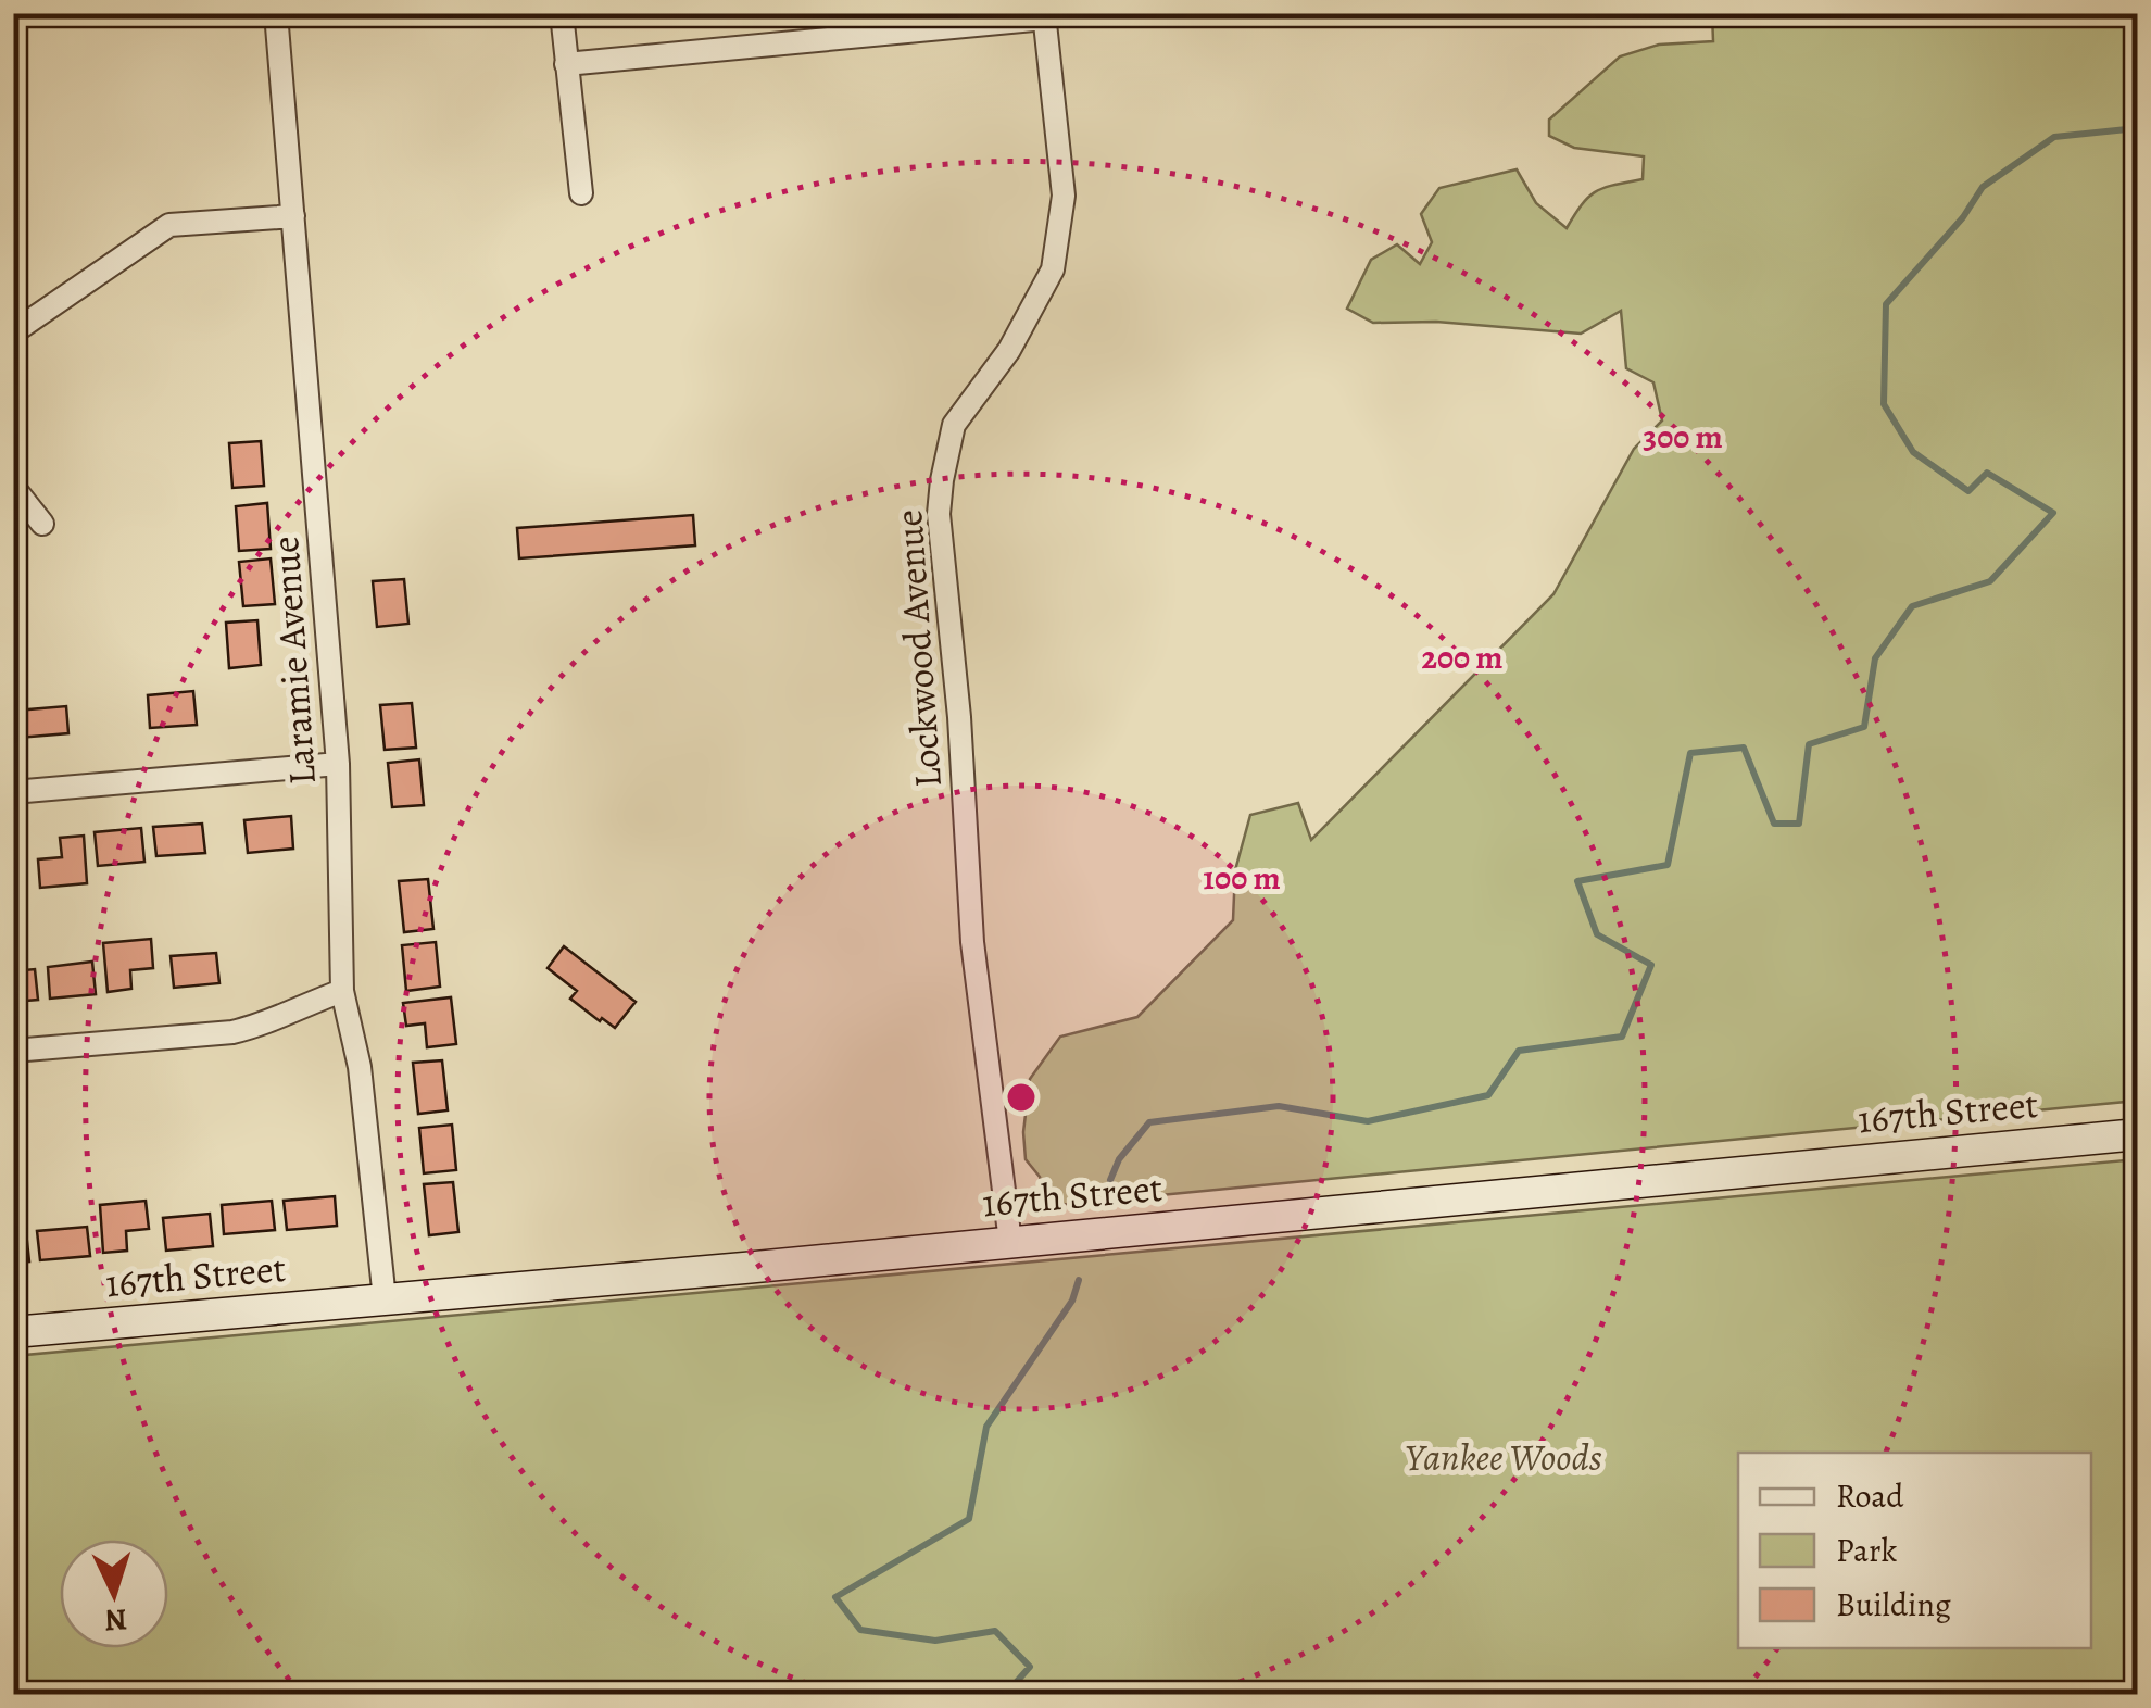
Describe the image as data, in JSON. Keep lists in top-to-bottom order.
{
  "streets": {
    "main road": ["167th Street"],
    "street": ["Lockwood Avenue", "Laramie Avenue"]
  },
  "crossings": [
    ["Lockwood Avenue", "167th Street"],
    ["Laramie Avenue", "167th Street"]
  ],
  "parks": ["Yankee Woods"],
  "legend": ["Road", "Park", "Building"],
  "north": "bottom",
  "rings": ["300 m", "200 m", "100 m"]
}
